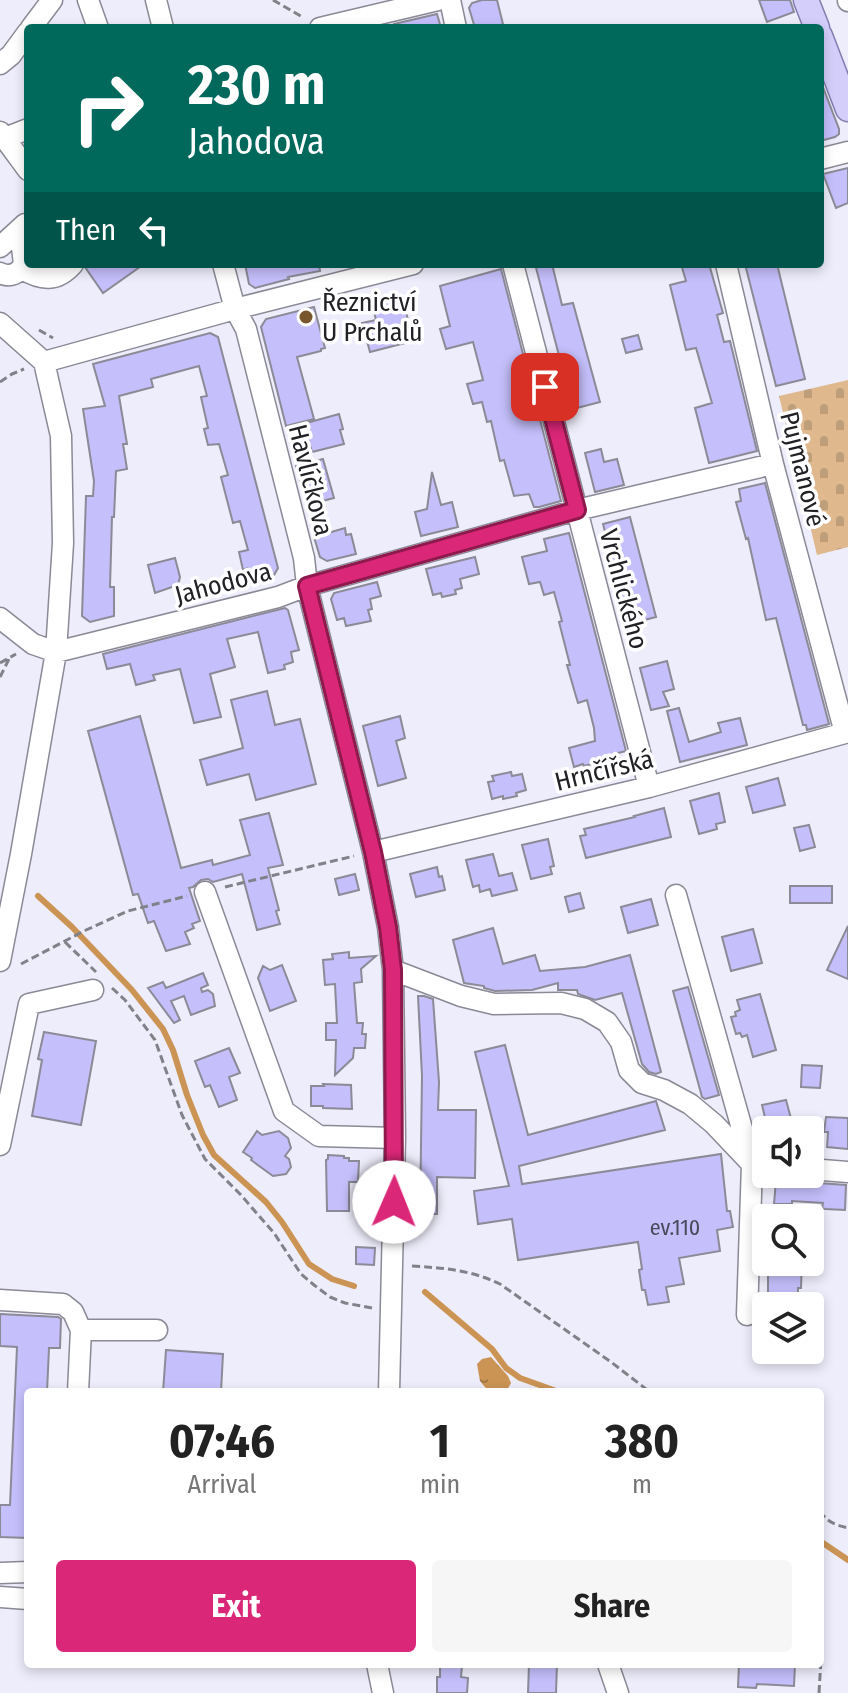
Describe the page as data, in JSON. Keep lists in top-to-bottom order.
{
  "streets": {
    "street": [
      "Pujmanové",
      "Havlíčkova",
      "Jahodova",
      "Vrchlického",
      "Hrnčířská"
    ]
  },
  "crossings": [
    ["Pujmanové", "Jahodova"],
    ["Pujmanové", "Hrnčířská"],
    ["Havlíčkova", "Jahodova"],
    ["Havlíčkova", "Hrnčířská"],
    ["Jahodova", "Vrchlického"],
    ["Vrchlického", "Hrnčířská"]
  ],
  "places": ["Řeznictví U Prchalů"],
  "house_numbers": ["ev.110"],
  "page": {
    "turn": ["230 m", "Jahodova"],
    "then": "Then",
    "eta": [
      "07:46",
      "Arrival",
      "1",
      "min",
      "380",
      "m"
    ],
    "buttons": ["Exit", "Share"]
  }
}
